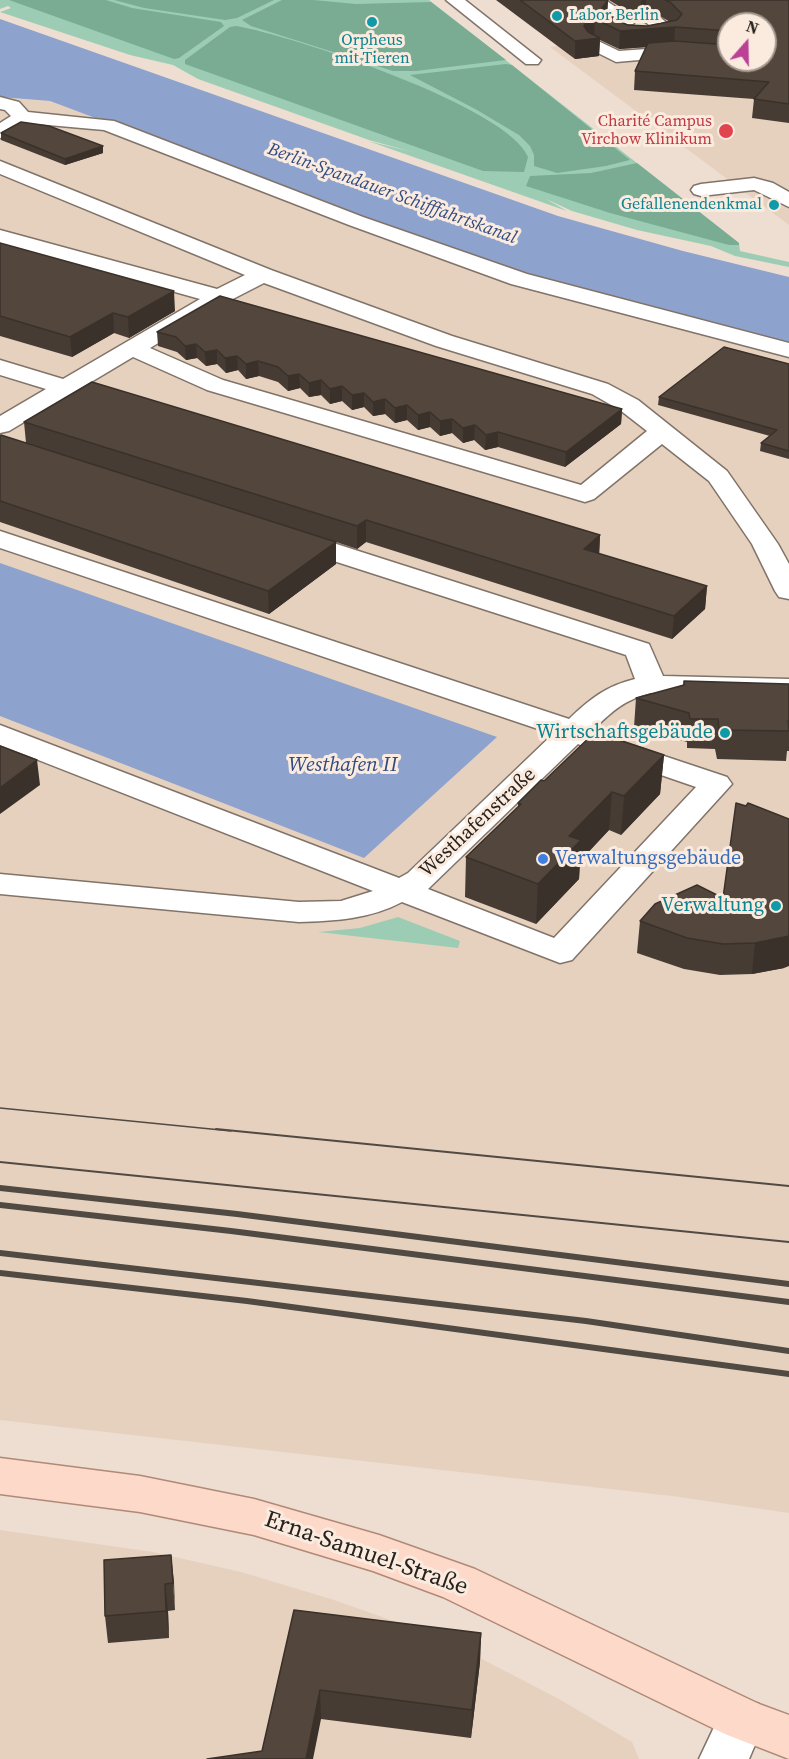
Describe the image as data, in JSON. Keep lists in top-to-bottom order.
{
  "streets": {
    "main road": ["Erna-Samuel-Straße"],
    "street": ["Westhafenstraße"]
  },
  "water": ["Berlin-Spandauer Schifffahrtskanal", "Westhafen II"],
  "places": [
    "Labor Berlin",
    "Orpheus mit Tieren",
    "Charité Campus Virchow Klinikum",
    "Gefallenendenkmal",
    "Wirtschaftsgebäude",
    "Verwaltungsgebäude",
    "Verwaltung"
  ],
  "north": "top"
}
